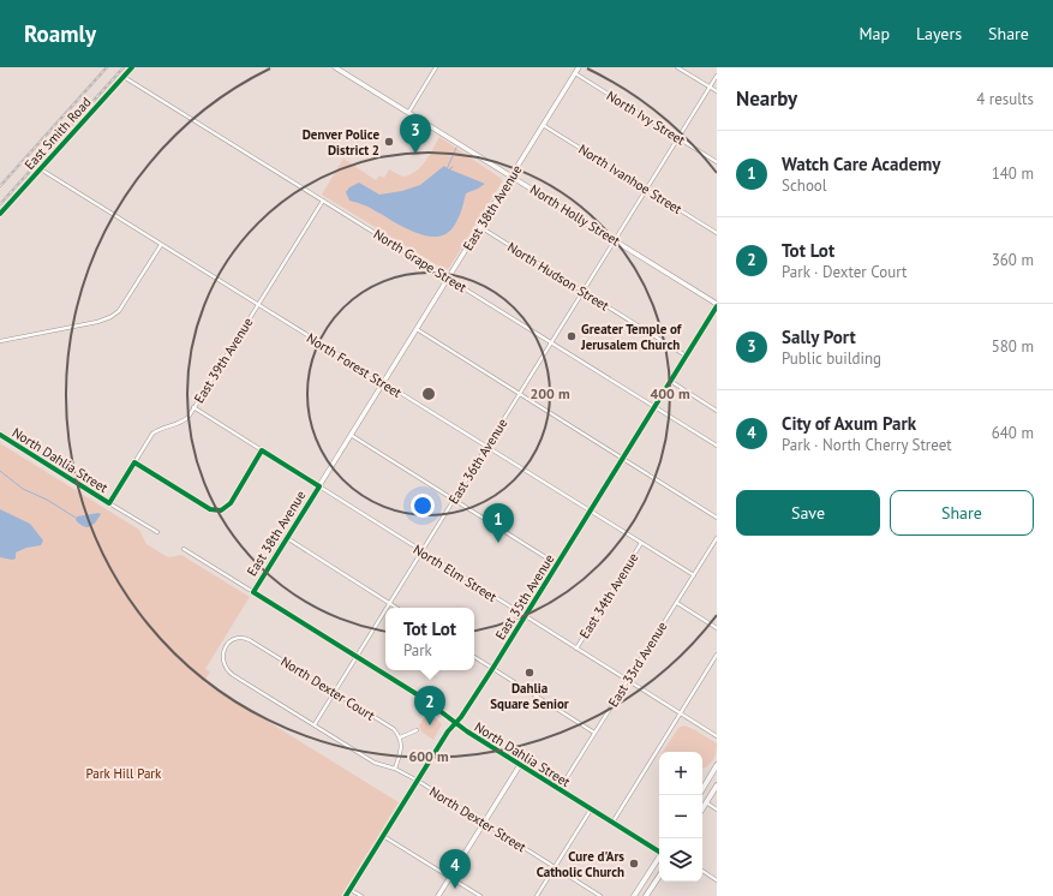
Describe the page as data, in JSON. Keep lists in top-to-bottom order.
{
  "streets": {
    "street": [
      "North Ivy Street",
      "East Smith Road",
      "North Ivanhoe Street",
      "East 38th Avenue",
      "North Holly Street",
      "North Grape Street",
      "North Hudson Street",
      "East 39th Avenue",
      "North Forest Street",
      "North Dahlia Street",
      "East 36th Avenue",
      "North Elm Street",
      "East 34th Avenue",
      "East 35th Avenue",
      "East 33rd Avenue",
      "North Dexter Court",
      "North Dexter Street"
    ]
  },
  "crossings": [
    ["North Ivy Street", "East 38th Avenue"],
    ["North Ivy Street", "East 36th Avenue"],
    ["East Smith Road", "North Grape Street"],
    ["East Smith Road", "North Forest Street"],
    ["North Ivanhoe Street", "East 38th Avenue"],
    ["North Ivanhoe Street", "East 36th Avenue"],
    ["East 38th Avenue", "North Holly Street"],
    ["East 38th Avenue", "North Grape Street"],
    ["East 38th Avenue", "North Hudson Street"],
    ["East 38th Avenue", "North Forest Street"],
    ["East 38th Avenue", "North Dahlia Street"],
    ["East 38th Avenue", "North Elm Street"],
    ["North Holly Street", "East 36th Avenue"],
    ["North Holly Street", "East 35th Avenue"],
    ["North Grape Street", "East 39th Avenue"],
    ["North Grape Street", "East 36th Avenue"],
    ["North Grape Street", "East 35th Avenue"],
    ["North Hudson Street", "East 36th Avenue"],
    ["North Hudson Street", "East 35th Avenue"],
    ["East 39th Avenue", "North Forest Street"],
    ["East 39th Avenue", "North Dahlia Street"],
    ["East 39th Avenue", "North Elm Street"],
    ["North Forest Street", "East 36th Avenue"],
    ["North Forest Street", "East 34th Avenue"],
    ["North Forest Street", "East 35th Avenue"],
    ["North Forest Street", "East 33rd Avenue"],
    ["North Dahlia Street", "East 36th Avenue"],
    ["North Dahlia Street", "East 35th Avenue"],
    ["North Dahlia Street", "East 33rd Avenue"],
    ["East 36th Avenue", "North Elm Street"],
    ["East 36th Avenue", "North Dexter Court"],
    ["East 36th Avenue", "North Dexter Street"],
    ["North Elm Street", "East 34th Avenue"],
    ["North Elm Street", "East 35th Avenue"],
    ["North Elm Street", "East 33rd Avenue"],
    ["East 35th Avenue", "North Dexter Street"],
    ["North Dexter Court", "North Dexter Street"]
  ],
  "parks": ["Park Hill Park"],
  "places": [
    "Denver Police District 2",
    "Greater Temple of Jerusalem Church",
    "Dahlia Square Senior",
    "Cure d'Ars Catholic Church"
  ],
  "page": {
    "header": "Roamly",
    "nav": ["Map", "Layers", "Share"],
    "heading": ["Nearby", "4 results"],
    "pins": [
      "3",
      "1",
      "2",
      "4"
    ],
    "list": [
      {
        "mark": "1",
        "name": "Watch Care Academy",
        "note": "School",
        "value": "140 m"
      },
      {
        "mark": "2",
        "name": "Tot Lot",
        "note": "Park · Dexter Court",
        "value": "360 m"
      },
      {
        "mark": "3",
        "name": "Sally Port",
        "note": "Public building",
        "value": "580 m"
      },
      {
        "mark": "4",
        "name": "City of Axum Park",
        "note": "Park · North Cherry Street",
        "value": "640 m"
      }
    ],
    "buttons": ["Save", "Share"],
    "popup": ["Tot Lot", "Park"],
    "map_buttons": ["+", "−"]
  },
  "rings": ["200 m", "400 m", "600 m"]
}
